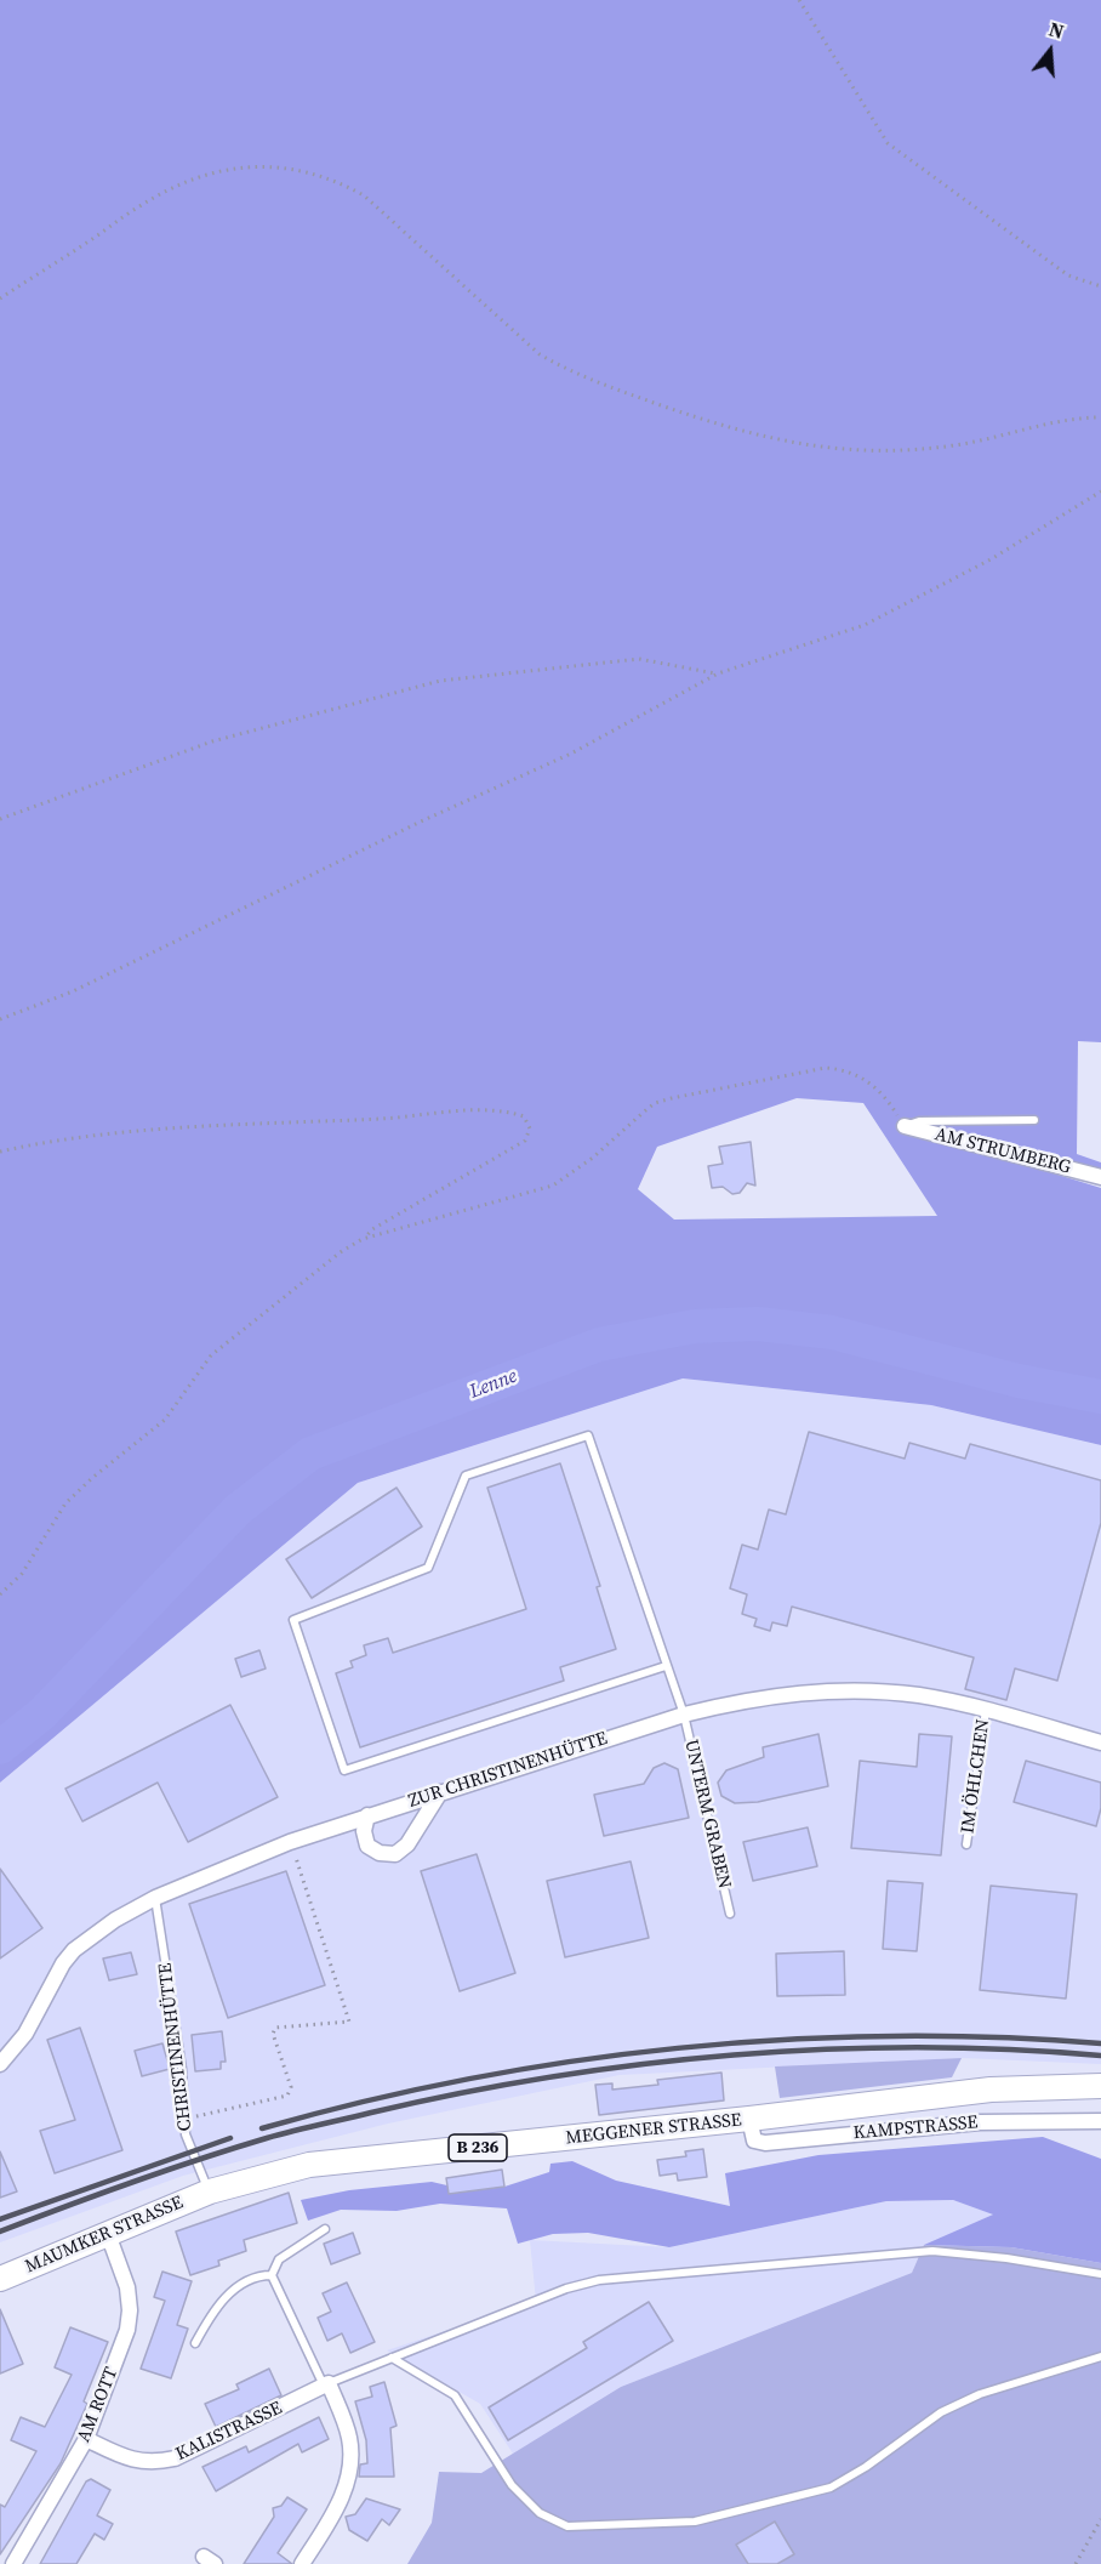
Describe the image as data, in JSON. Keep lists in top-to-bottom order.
{
  "streets": {
    "main road": ["MEGGENER STRASSE", "B 236", "MAUMKER STRASSE"],
    "street": [
      "AM STRUMBERG",
      "ZUR CHRISTINENHÜTTE",
      "KAMPSTRASSE",
      "AM ROTT",
      "KALISTRASSE"
    ],
    "lane": ["IM ÖHLCHEN", "UNTERM GRABEN", "CHRISTINENHÜTTE"]
  },
  "crossings": [
    ["ZUR CHRISTINENHÜTTE", "IM ÖHLCHEN"],
    ["ZUR CHRISTINENHÜTTE", "UNTERM GRABEN"],
    ["ZUR CHRISTINENHÜTTE", "CHRISTINENHÜTTE"],
    ["CHRISTINENHÜTTE", "MEGGENER STRASSE"],
    ["CHRISTINENHÜTTE", "MAUMKER STRASSE"],
    ["KAMPSTRASSE", "MEGGENER STRASSE"],
    ["MEGGENER STRASSE", "MAUMKER STRASSE"],
    ["MAUMKER STRASSE", "AM ROTT"],
    ["AM ROTT", "KALISTRASSE"]
  ],
  "water": ["Lenne"],
  "north": "top"
}
